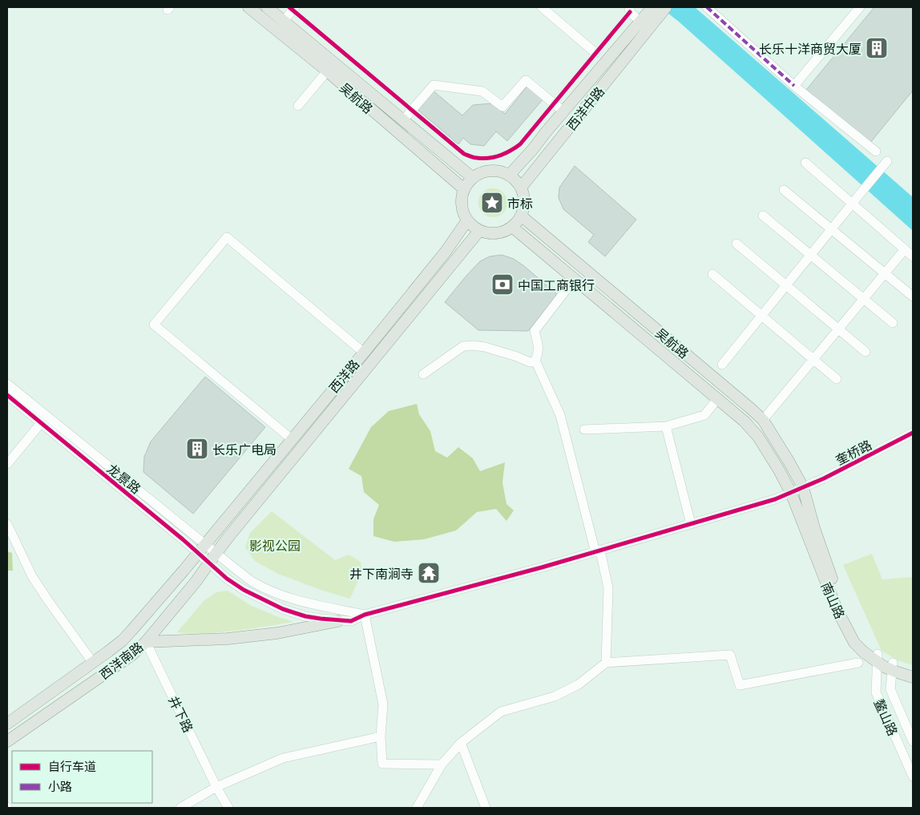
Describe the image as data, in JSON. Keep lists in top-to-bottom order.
{
  "streets": {
    "main road": [
      "吴航路",
      "西洋中路",
      "西洋路",
      "南山路",
      "西洋南路"
    ],
    "street": [
      "奎桥路",
      "龙景路",
      "井下路",
      "鳌山路"
    ]
  },
  "crossings": [
    ["吴航路", "西洋中路"],
    ["吴航路", "西洋路"],
    ["吴航路", "奎桥路"],
    ["吴航路", "南山路"],
    ["西洋中路", "西洋路"],
    ["西洋路", "西洋南路"],
    ["奎桥路", "龙景路"],
    ["奎桥路", "南山路"],
    ["龙景路", "西洋南路"],
    ["南山路", "鳌山路"],
    ["西洋南路", "井下路"]
  ],
  "parks": ["影视公园"],
  "places": {
    "building": ["长乐十洋商贸大厦", "长乐广电局"],
    "place": ["市标"],
    "bank": ["中国工商银行"],
    "temple": ["井下南涧寺"]
  },
  "legend": ["自行车道", "小路"]
}
